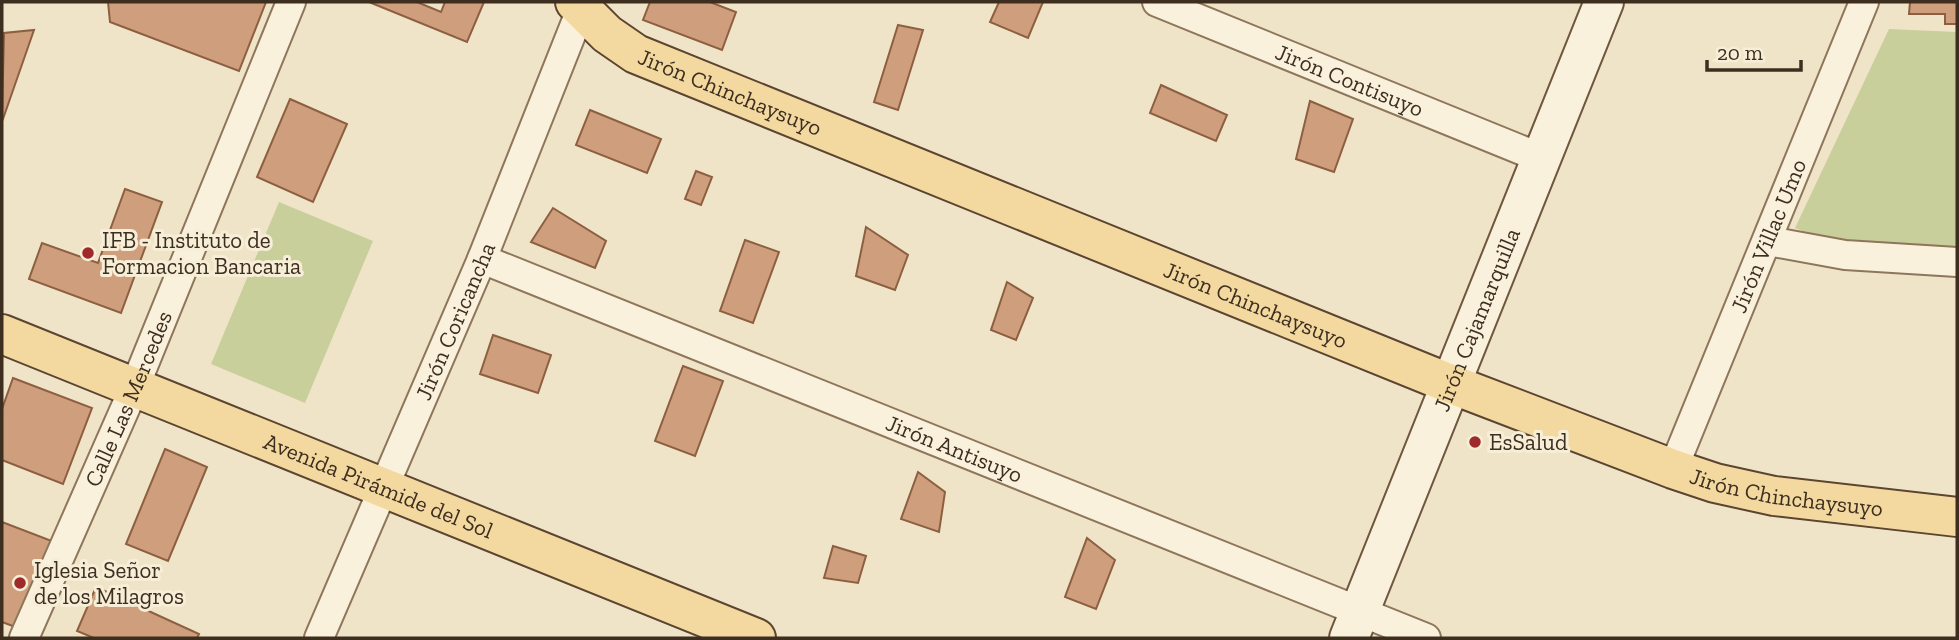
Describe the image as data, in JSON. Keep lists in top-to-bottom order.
{
  "streets": {
    "main road": ["Jirón Chinchaysuyo", "Avenida Pirámide del Sol"],
    "street": [
      "Jirón Contisuyo",
      "Jirón Villac Umo",
      "Jirón Cajamarquilla",
      "Jirón Coricancha",
      "Calle Las Mercedes",
      "Jirón Antisuyo"
    ]
  },
  "crossings": [
    ["Jirón Contisuyo", "Jirón Cajamarquilla"],
    ["Jirón Chinchaysuyo", "Jirón Villac Umo"],
    ["Jirón Chinchaysuyo", "Jirón Cajamarquilla"],
    ["Jirón Chinchaysuyo", "Jirón Coricancha"],
    ["Jirón Cajamarquilla", "Jirón Antisuyo"],
    ["Jirón Coricancha", "Jirón Antisuyo"],
    ["Jirón Coricancha", "Avenida Pirámide del Sol"],
    ["Calle Las Mercedes", "Avenida Pirámide del Sol"]
  ],
  "places": ["IFB - Instituto de Formacion Bancaria", "EsSalud", "Iglesia Señor de los Milagros"],
  "scale_bar": "20 m"
}
